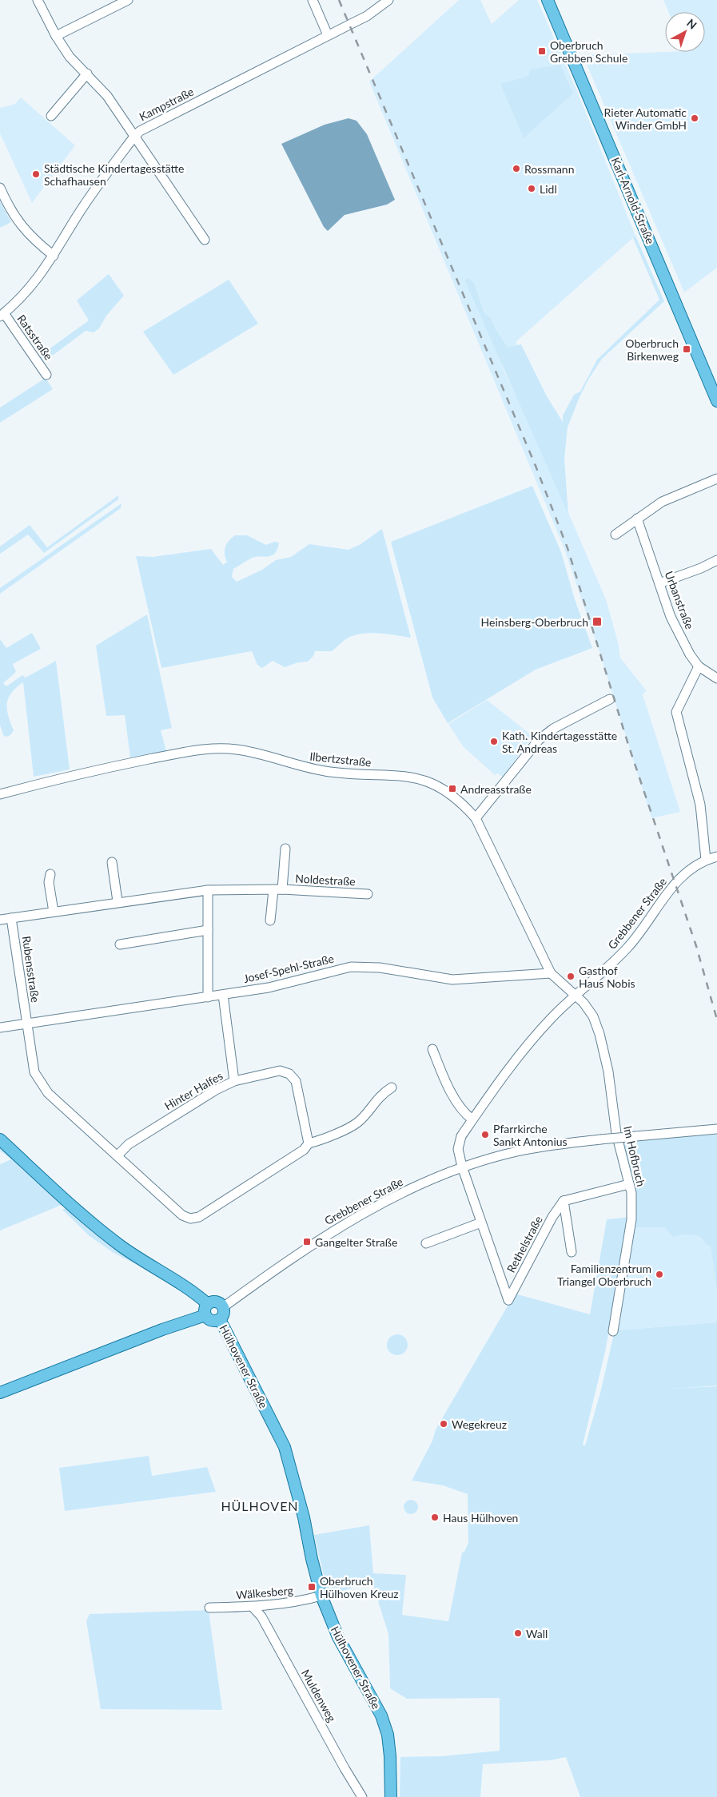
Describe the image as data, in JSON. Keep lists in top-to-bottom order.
{
  "streets": {
    "main road": ["Karl-Arnold-Straße", "Hülhovener Straße"],
    "street": [
      "Kampstraße",
      "Ratsstraße",
      "Urbanstraße",
      "Ilbertzstraße",
      "Noldestraße",
      "Grebbener Straße",
      "Josef-Spehl-Straße",
      "Rubensstraße",
      "Hinter Halfes",
      "Im Hofbruch",
      "Rethelstraße",
      "Wälkesberg",
      "Muldenweg"
    ]
  },
  "crossings": [
    ["Kampstraße", "Ratsstraße"],
    ["Ilbertzstraße", "Josef-Spehl-Straße"],
    ["Noldestraße", "Rubensstraße"],
    ["Grebbener Straße", "Im Hofbruch"],
    ["Grebbener Straße", "Hülhovener Straße"],
    ["Josef-Spehl-Straße", "Rubensstraße"],
    ["Hülhovener Straße", "Wälkesberg"],
    ["Wälkesberg", "Muldenweg"]
  ],
  "districts": ["HÜLHOVEN"],
  "places": {
    "transit": [
      "Oberbruch Grebben Schule",
      "Oberbruch Birkenweg",
      "Heinsberg-Oberbruch",
      "Andreasstraße",
      "Gangelter Straße",
      "Oberbruch Hülhoven Kreuz"
    ],
    "other": [
      "Rieter Automatic Winder GmbH",
      "Rossmann",
      "Städtische Kindertagesstätte Schafhausen",
      "Lidl",
      "Kath. Kindertagesstätte St. Andreas",
      "Gasthof Haus Nobis",
      "Pfarrkirche Sankt Antonius",
      "Familienzentrum Triangel Oberbruch",
      "Wegekreuz",
      "Haus Hülhoven",
      "Wall"
    ]
  },
  "north": "top right"
}
